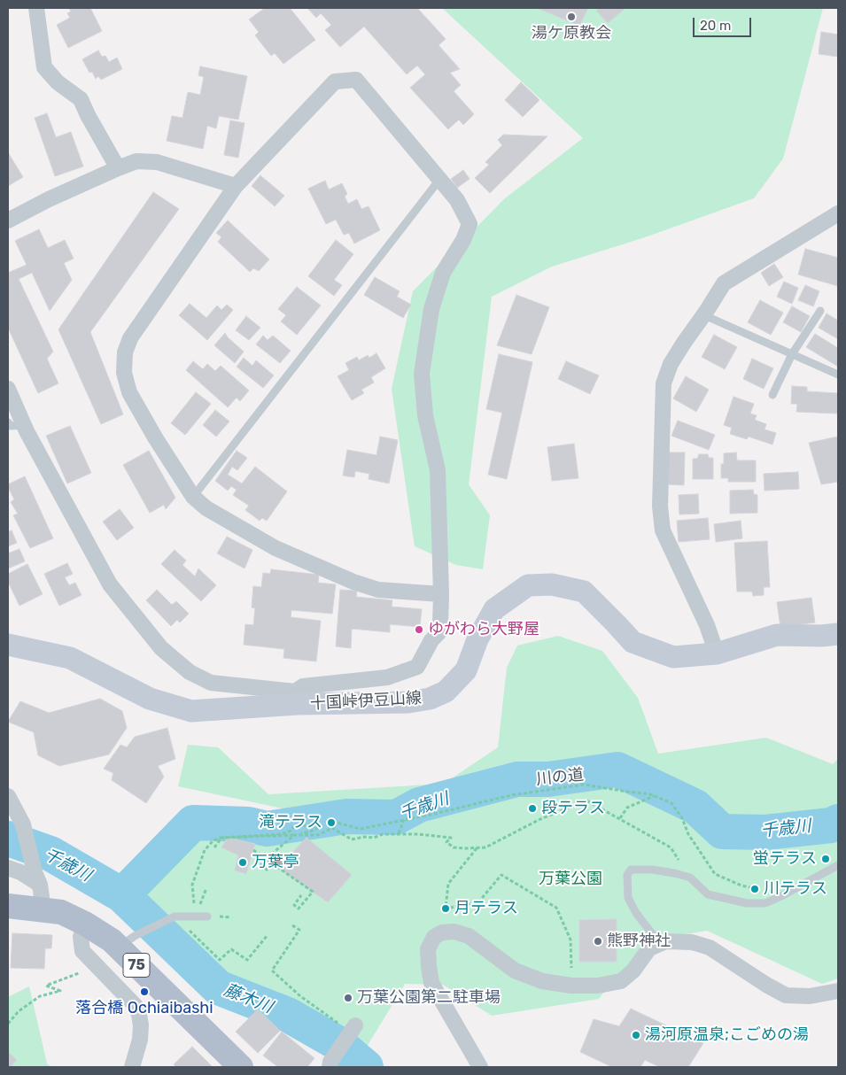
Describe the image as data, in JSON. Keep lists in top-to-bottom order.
{
  "streets": {
    "main road": ["十国峠伊豆山線", "75"],
    "path": ["川の道"]
  },
  "water": ["千歳川", "藤木川"],
  "parks": ["万葉公園"],
  "places": [
    "湯ケ原教会",
    "ゆがわら大野屋",
    "段テラス",
    "滝テラス",
    "蛍テラス",
    "万葉亭",
    "川テラス",
    "月テラス",
    "熊野神社",
    "落合橋 Ochiaibashi",
    "万葉公園第二駐車場",
    "湯河原温泉;こごめの湯"
  ],
  "scale_bar": "20 m"
}
